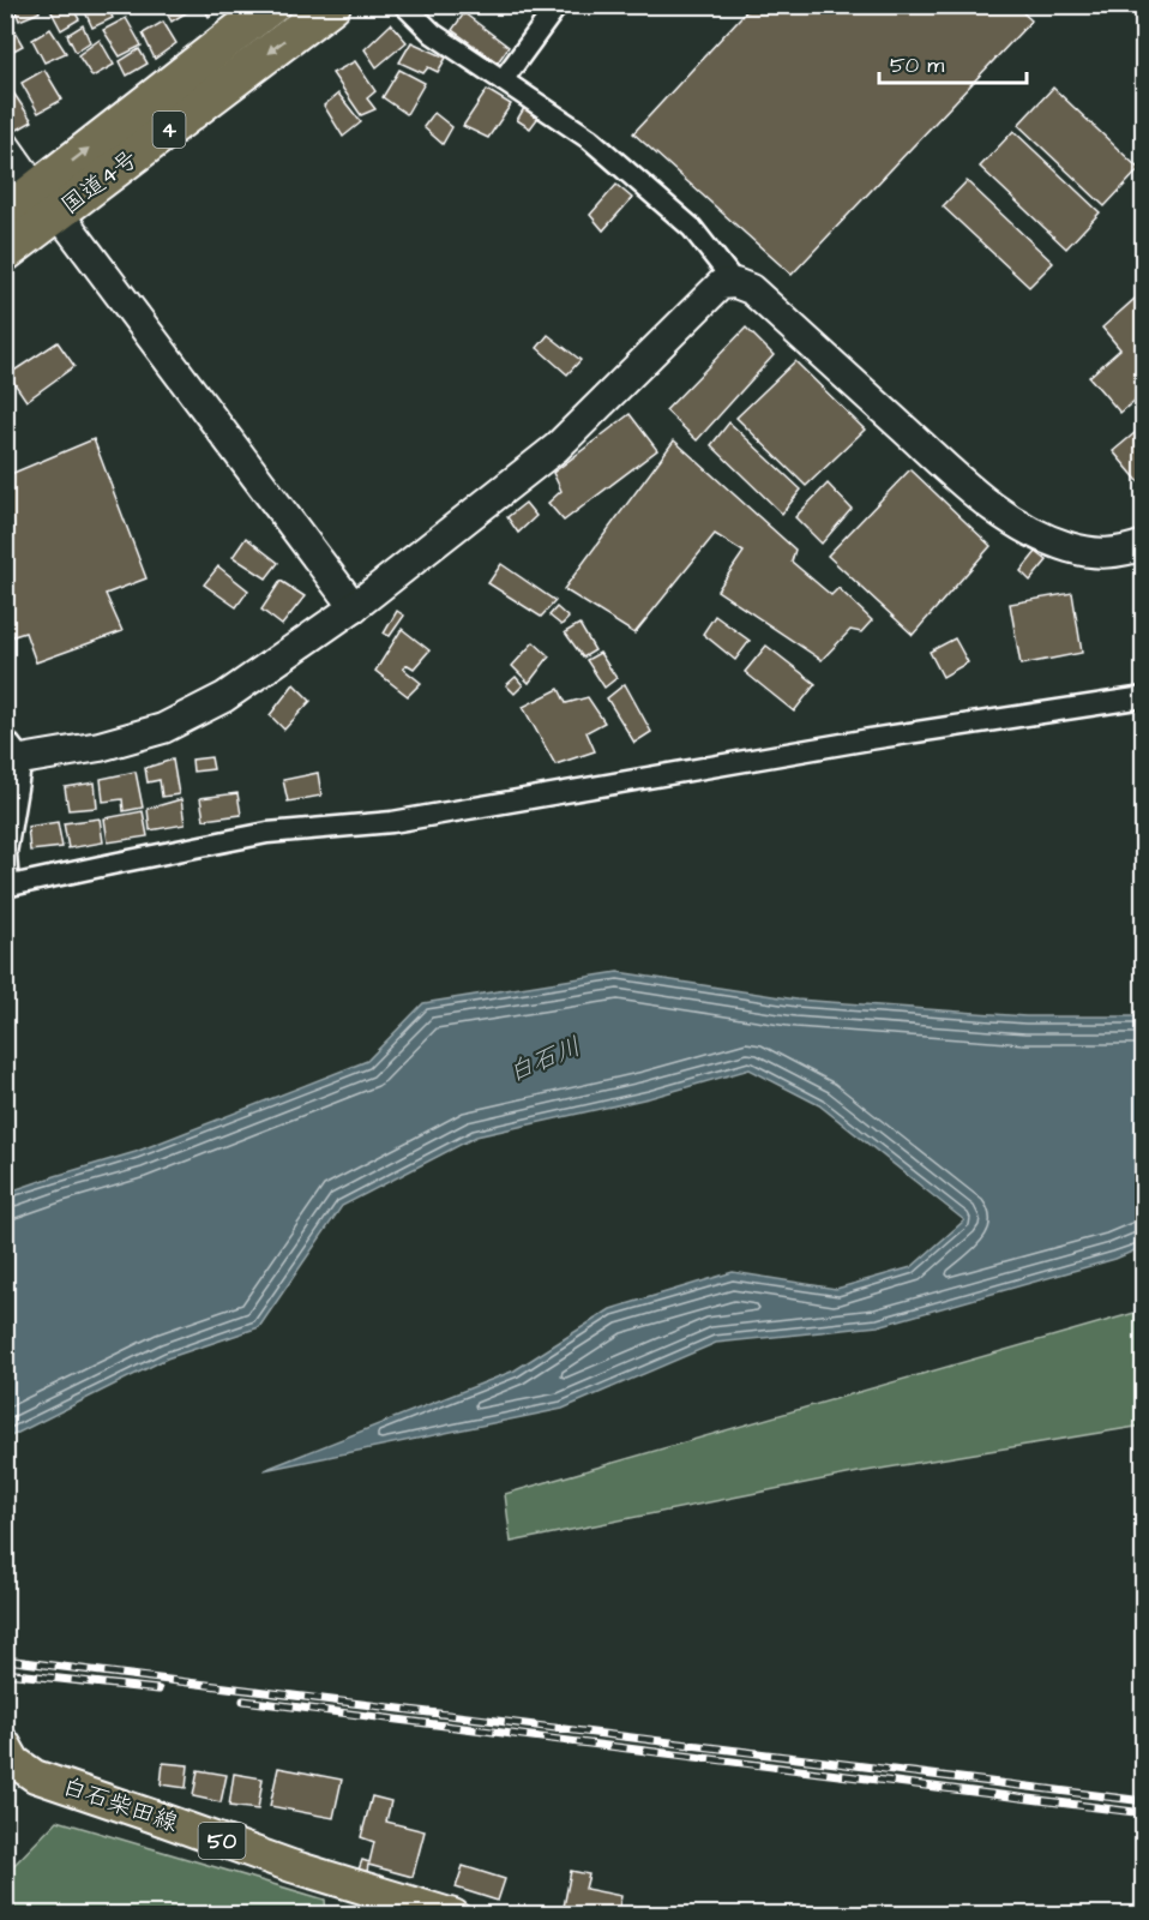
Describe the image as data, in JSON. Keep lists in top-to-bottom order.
{
  "streets": {
    "highway": ["4", "国道4号"],
    "main road": ["白石柴田線", "50"]
  },
  "water": ["白石川"],
  "scale_bar": "50 m"
}
